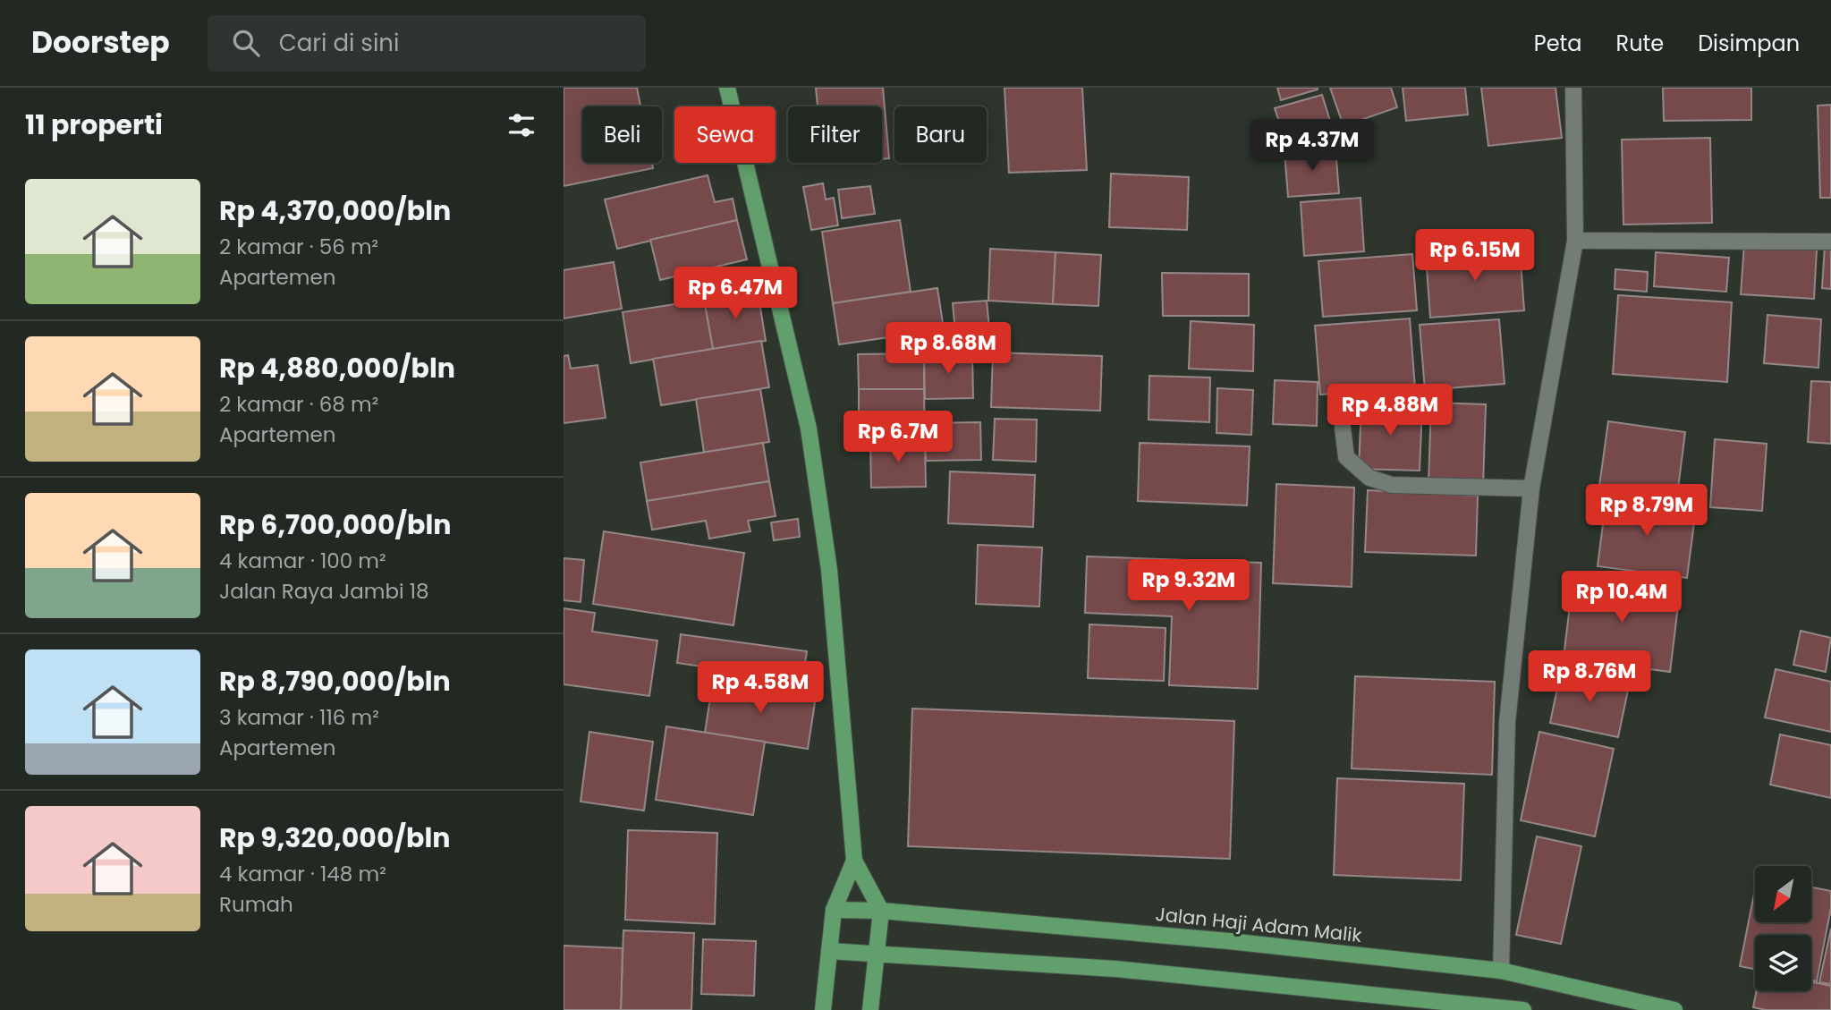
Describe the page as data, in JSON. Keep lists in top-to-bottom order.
{
  "streets": {
    "main road": ["Jalan Haji Adam Malik"]
  },
  "north": "bottom left",
  "page": {
    "header": "Doorstep",
    "search": "Cari di sini",
    "nav": ["Peta", "Rute", "Disimpan"],
    "heading": "11 properti",
    "chip": [
      "Beli",
      "Sewa",
      "Filter",
      "Baru"
    ],
    "price": [
      "Rp 4.37M",
      "Rp 6.15M",
      "Rp 6.47M",
      "Rp 8.68M",
      "Rp 4.88M",
      "Rp 6.7M",
      "Rp 8.79M",
      "Rp 9.32M",
      "Rp 10.4M",
      "Rp 8.76M",
      "Rp 4.58M"
    ],
    "list": [
      {
        "name": "Rp 4,370,000/bln",
        "note": "2 kamar · 56 m² · Apartemen"
      },
      {
        "name": "Rp 4,880,000/bln",
        "note": "2 kamar · 68 m² · Apartemen"
      },
      {
        "name": "Rp 6,700,000/bln",
        "note": "4 kamar · 100 m² · Jalan Raya Jambi 18"
      },
      {
        "name": "Rp 8,790,000/bln",
        "note": "3 kamar · 116 m² · Apartemen"
      },
      {
        "name": "Rp 9,320,000/bln",
        "note": "4 kamar · 148 m² · Rumah"
      }
    ]
  }
}
